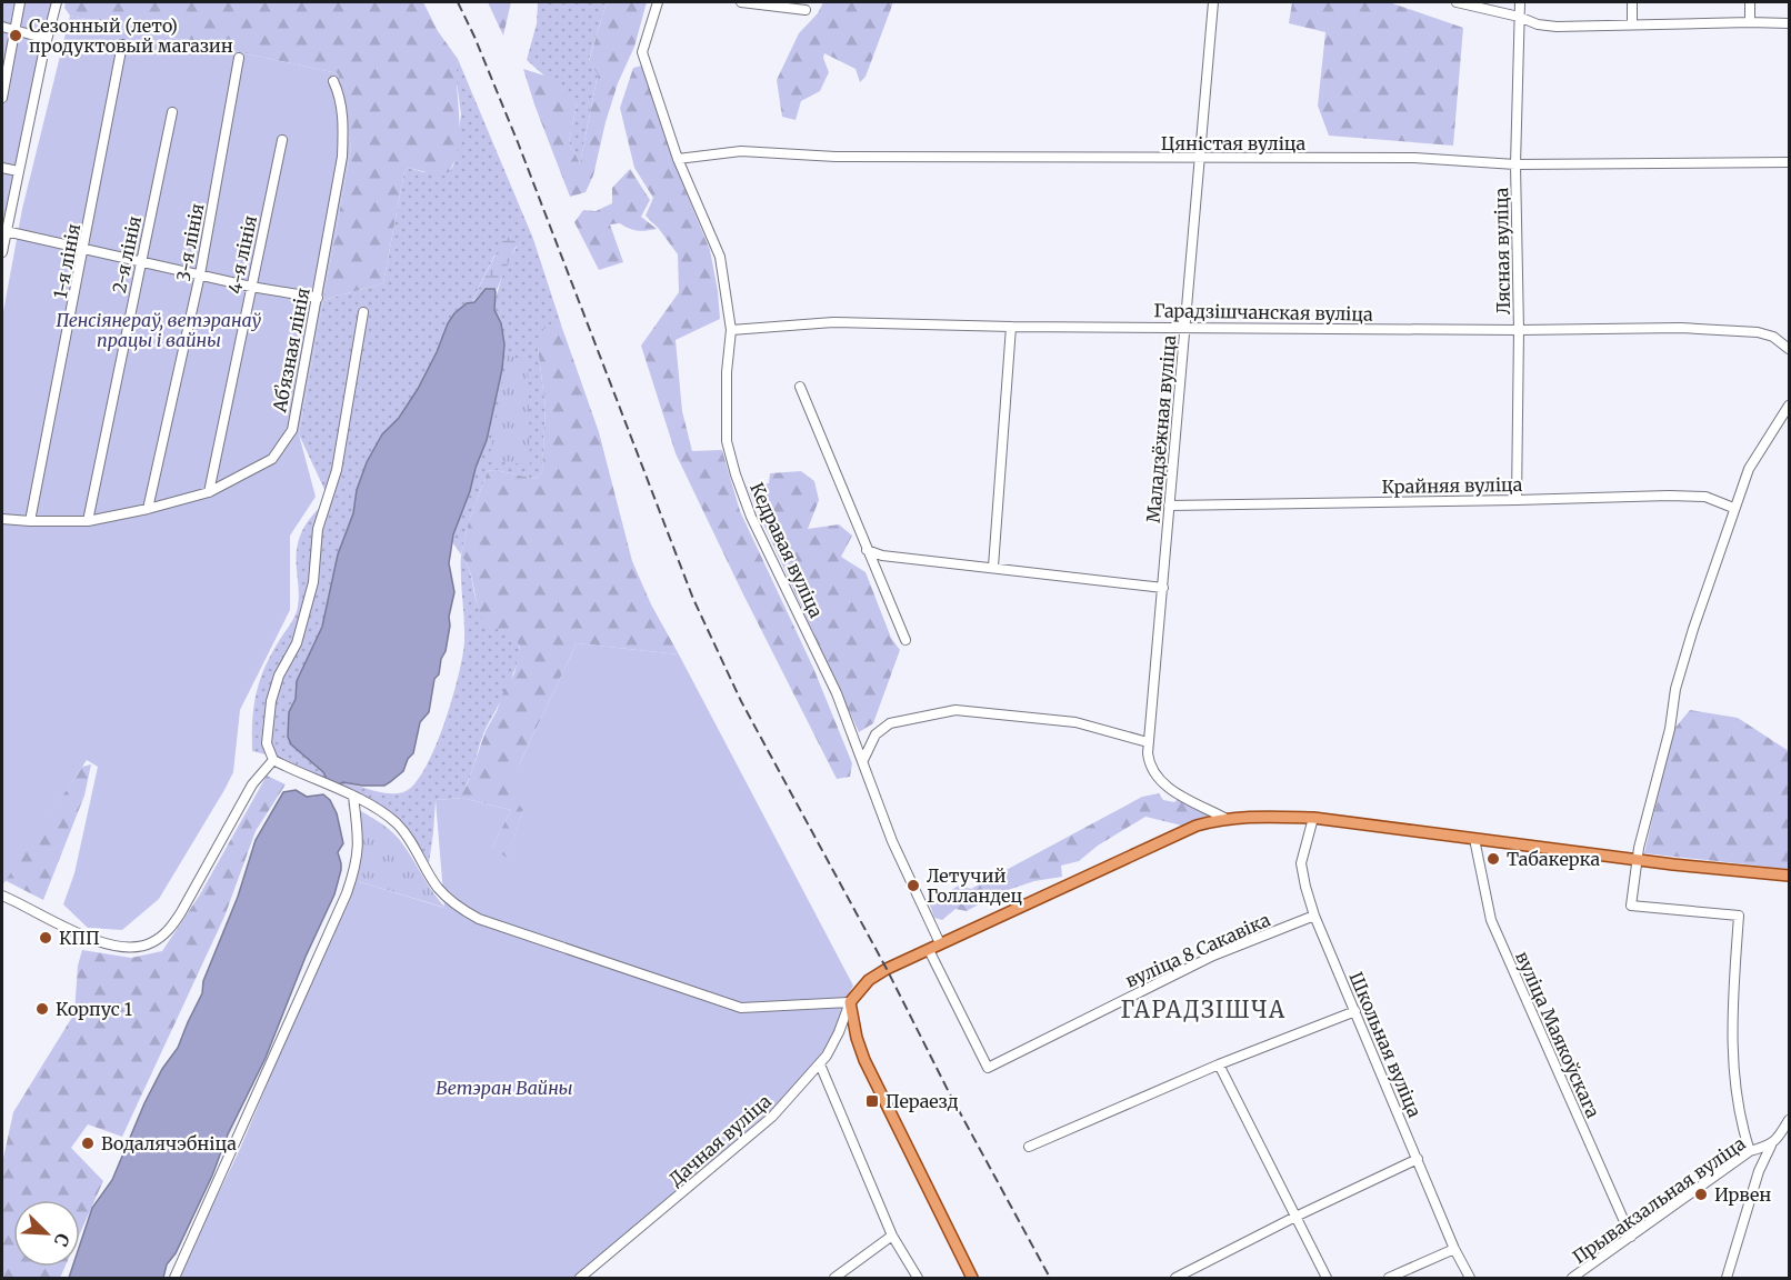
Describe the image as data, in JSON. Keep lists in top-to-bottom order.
{
  "streets": {
    "street": [
      "Цяністая вуліца",
      "3-я лінія",
      "Лясная вуліца",
      "2-я лінія",
      "4-я лінія",
      "1-я лінія",
      "Гарадзішчанская вуліца",
      "Абʼязная лінія",
      "Маладзёжная вуліца",
      "Крайняя вуліца",
      "Кедравая вуліца",
      "вуліца 8 Сакавіка",
      "вуліца Маякоўскага",
      "Школьная вуліца",
      "Дачная вуліца",
      "Прывакзальная вуліца"
    ]
  },
  "crossings": [
    ["Цяністая вуліца", "Лясная вуліца"],
    ["Цяністая вуліца", "Маладзёжная вуліца"],
    ["Цяністая вуліца", "Кедравая вуліца"],
    ["3-я лінія", "Абʼязная лінія"],
    ["Лясная вуліца", "Гарадзішчанская вуліца"],
    ["Лясная вуліца", "Крайняя вуліца"],
    ["2-я лінія", "Абʼязная лінія"],
    ["4-я лінія", "Абʼязная лінія"],
    ["1-я лінія", "Абʼязная лінія"],
    ["Гарадзішчанская вуліца", "Маладзёжная вуліца"],
    ["Гарадзішчанская вуліца", "Кедравая вуліца"],
    ["Маладзёжная вуліца", "Крайняя вуліца"],
    ["вуліца 8 Сакавіка", "Школьная вуліца"],
    ["вуліца Маякоўскага", "Прывакзальная вуліца"]
  ],
  "districts": ["ГАРАДЗІШЧА"],
  "parks": ["Пенсіянераў, ветэранаў працы і вайны", "Ветэран Вайны"],
  "places": {
    "other": [
      "Сезонный (лето) продуктовый магазин",
      "Табакерка",
      "Летучий Голландец",
      "КПП",
      "Корпус 1",
      "Водалячэбніца",
      "Ирвен"
    ],
    "transit": ["Пераезд"]
  },
  "north": "bottom right"
}
